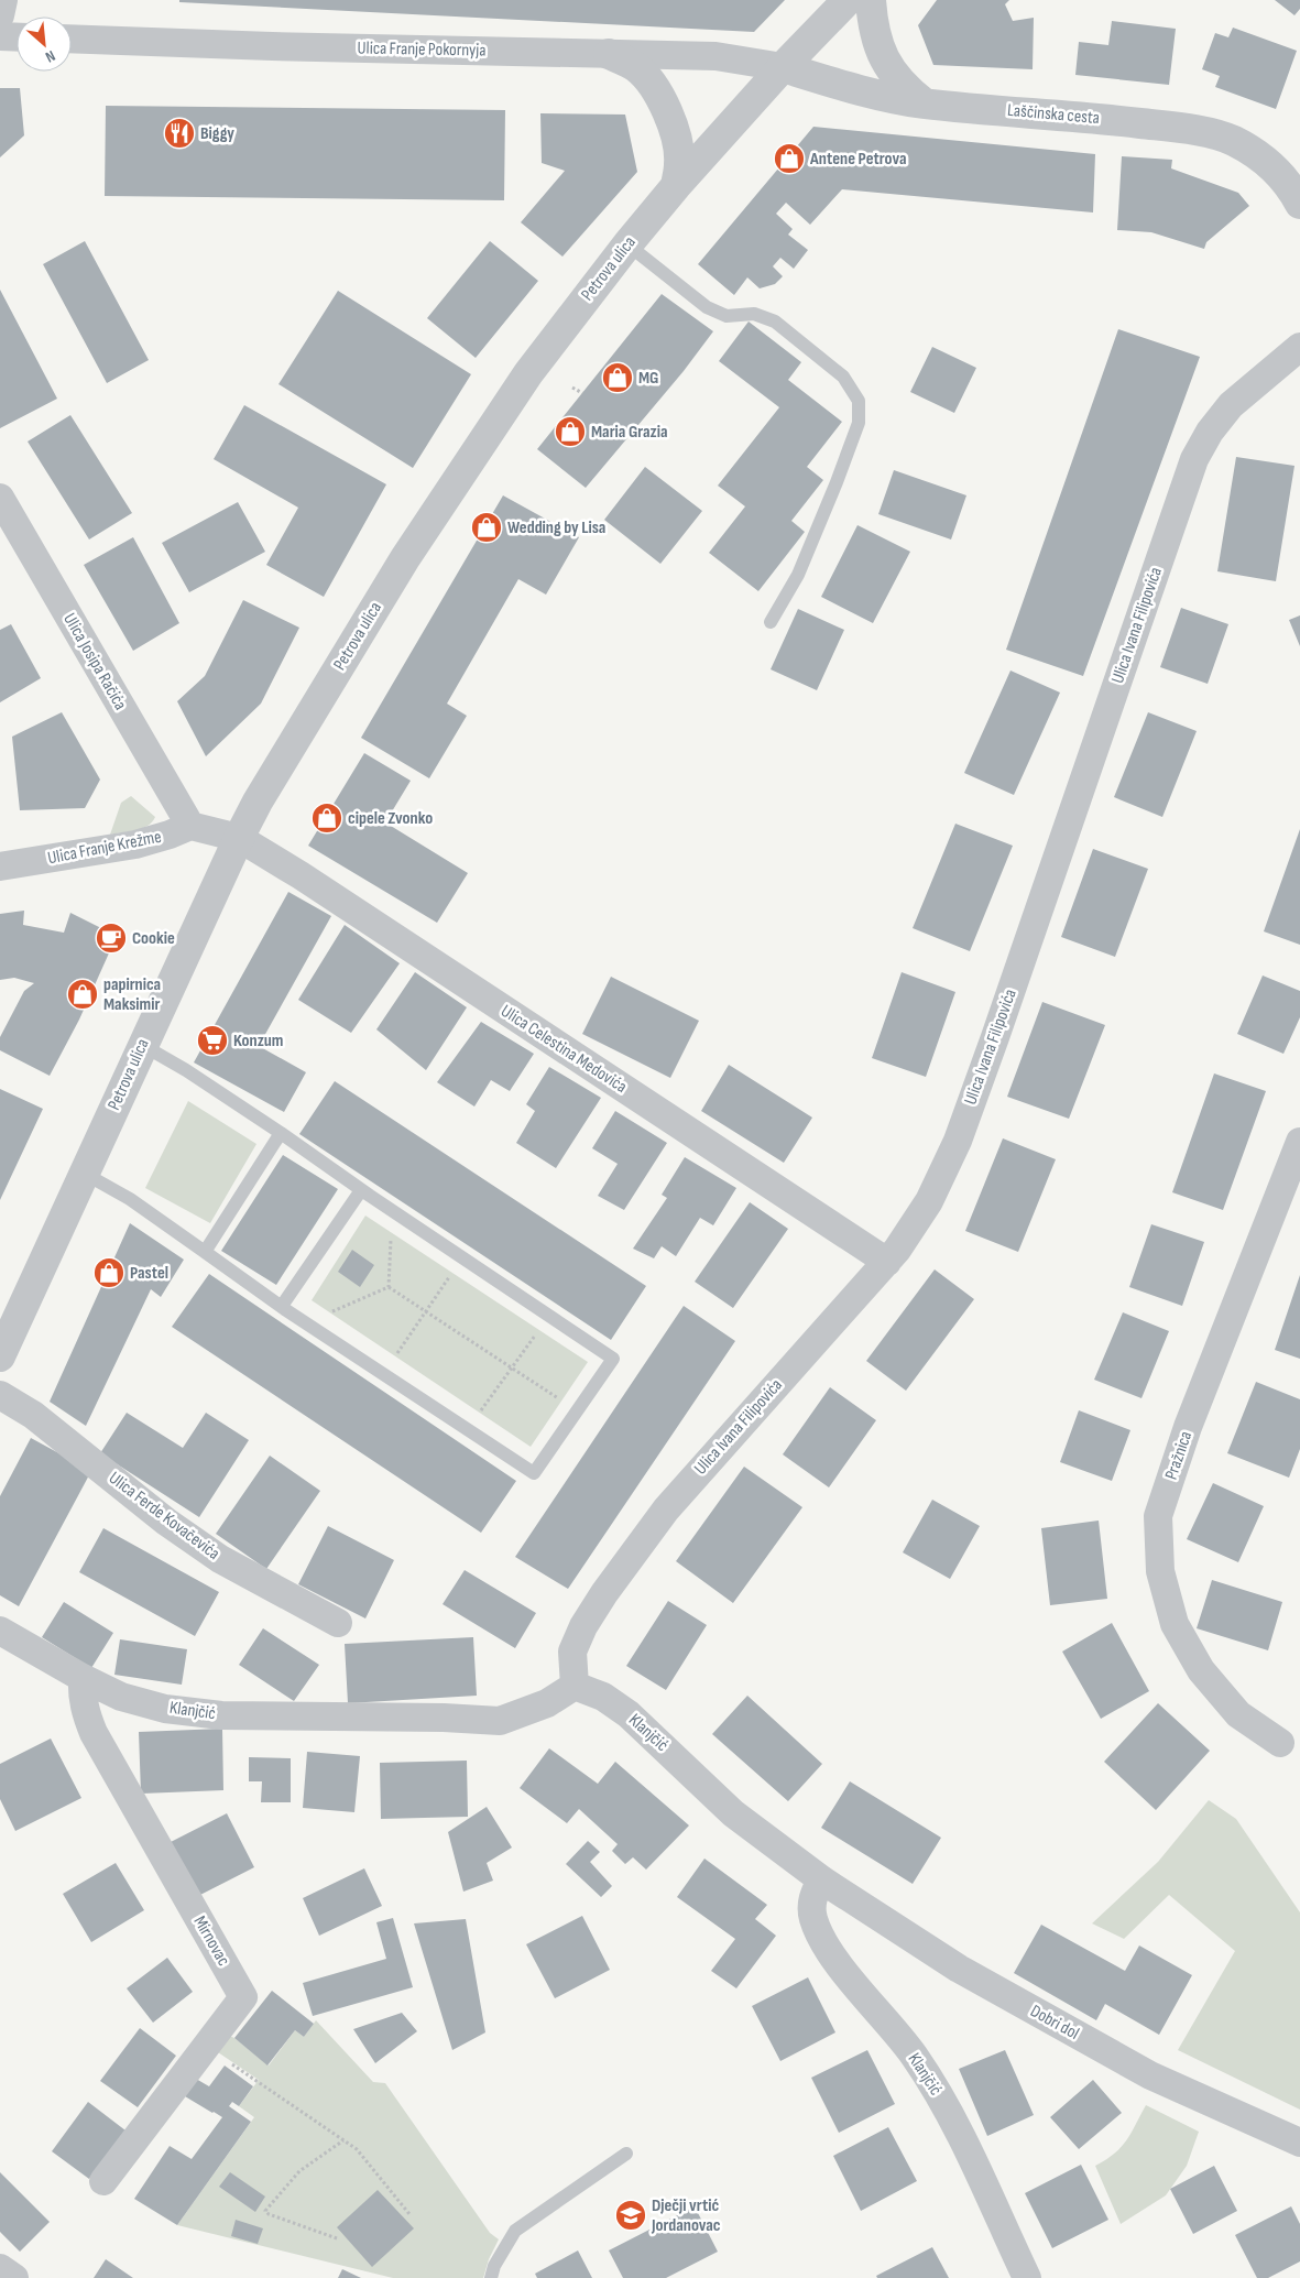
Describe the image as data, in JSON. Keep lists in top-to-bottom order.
{
  "streets": {
    "street": [
      "Ulica Franje Pokornyja",
      "Laščinska cesta",
      "Petrova ulica",
      "Ulica Ivana Filipovića",
      "Ulica Josipa Račića",
      "Ulica Franje Krežme",
      "Ulica Celestina Medovića",
      "Pražnica",
      "Ulica Ferde Kovačevića",
      "Klanjčić",
      "Mirnovac",
      "Dobri dol"
    ]
  },
  "crossings": [
    ["Ulica Franje Pokornyja", "Laščinska cesta"],
    ["Ulica Franje Pokornyja", "Petrova ulica"],
    ["Laščinska cesta", "Petrova ulica"],
    ["Petrova ulica", "Ulica Celestina Medovića"],
    ["Ulica Ivana Filipovića", "Ulica Celestina Medovića"],
    ["Ulica Ivana Filipovića", "Klanjčić"],
    ["Ulica Josipa Račića", "Ulica Franje Krežme"],
    ["Klanjčić", "Mirnovac"],
    ["Klanjčić", "Dobri dol"]
  ],
  "places": {
    "restaurant": ["Biggy"],
    "shop": [
      "Antene Petrova",
      "MG",
      "Maria Grazia",
      "Wedding by Lisa",
      "cipele Zvonko",
      "papirnica Maksimir",
      "Pastel"
    ],
    "cafe": ["Cookie"],
    "supermarket": ["Konzum"],
    "school or university": ["Dječji vrtić Jordanovac"]
  },
  "north": "bottom right"
}
